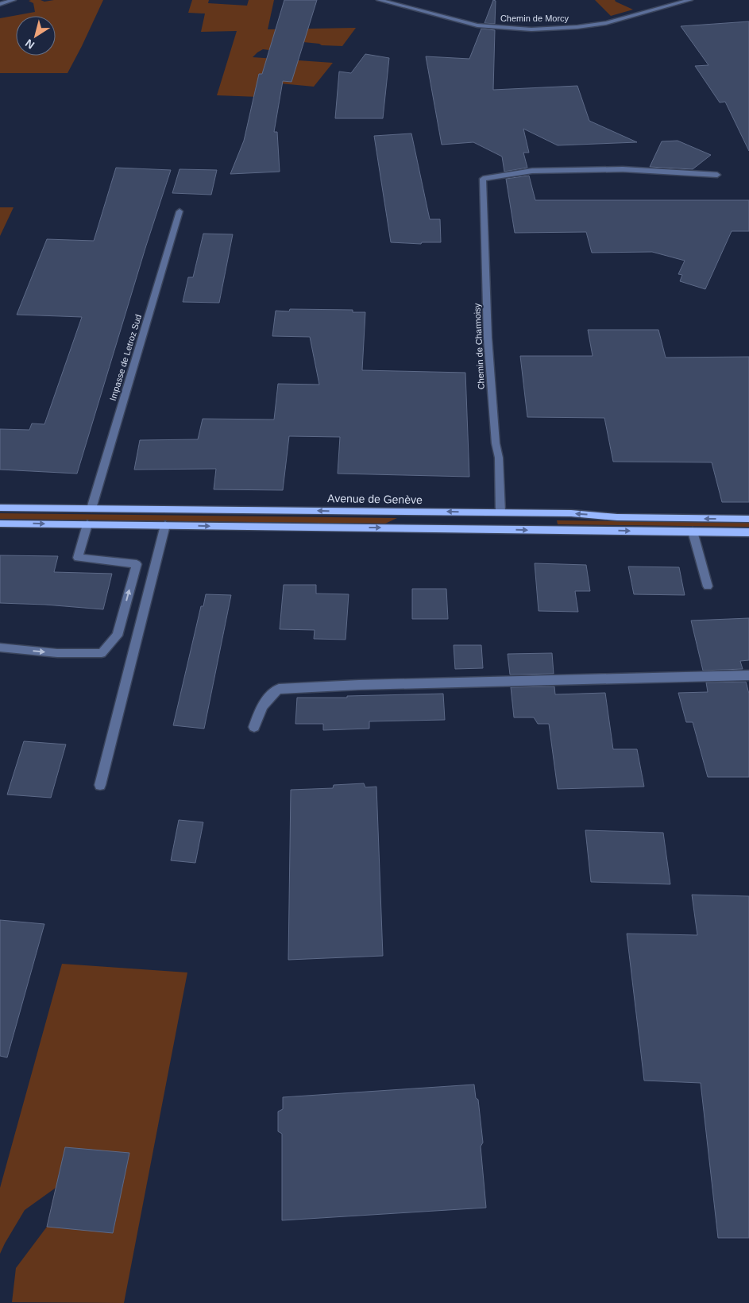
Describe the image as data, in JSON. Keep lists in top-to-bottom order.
{
  "streets": {
    "main road": ["Avenue de Genève"],
    "street": ["Chemin de Morcy", "Chemin de Charmoisy", "Impasse de Letroz Sud"]
  },
  "crossings": [
    ["Chemin de Charmoisy", "Avenue de Genève"],
    ["Impasse de Letroz Sud", "Avenue de Genève"]
  ],
  "north": "bottom left"
}
